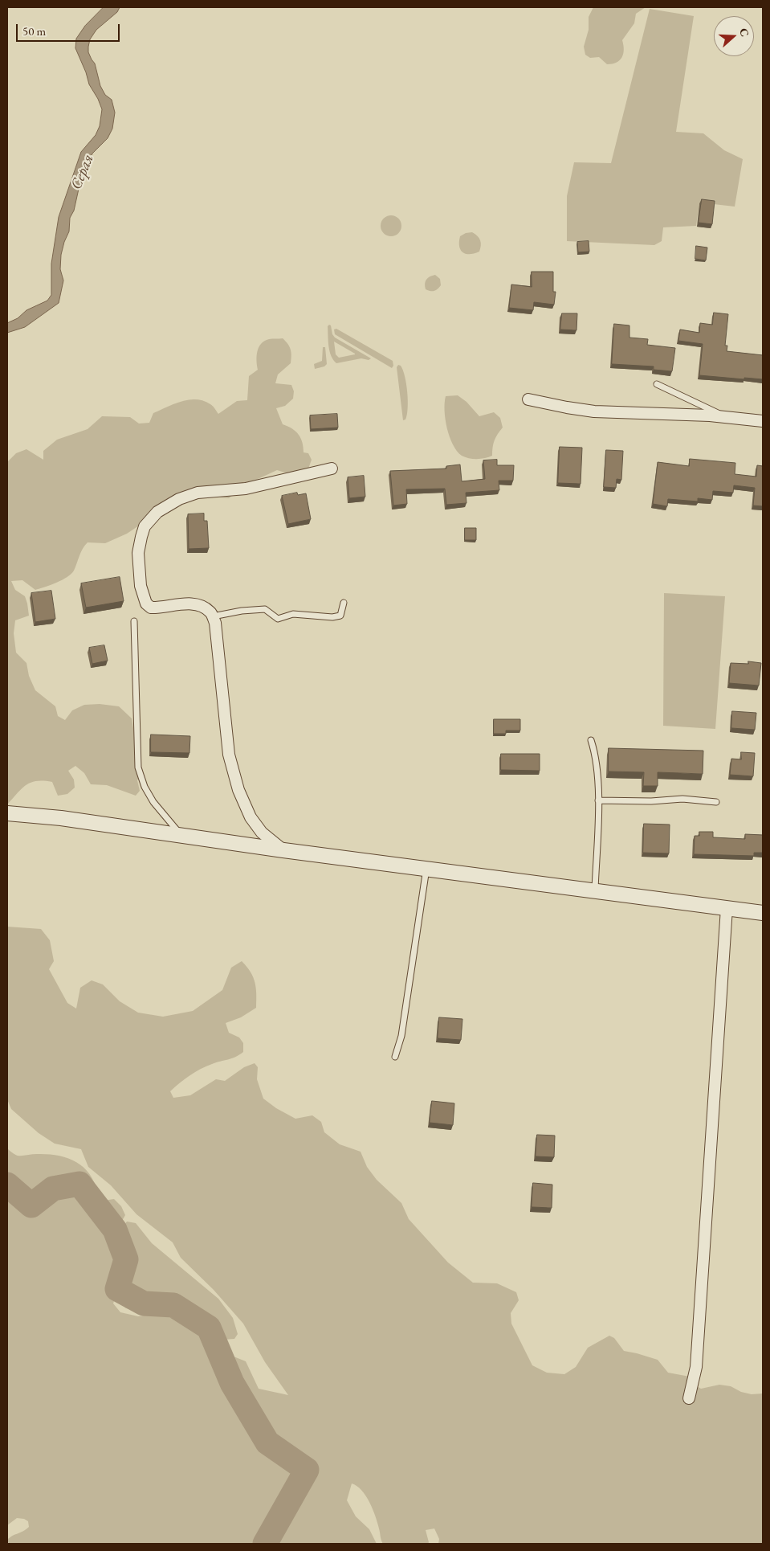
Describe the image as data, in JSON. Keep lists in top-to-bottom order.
{
  "water": ["Серая"],
  "scale_bar": "50 m",
  "north": "right"
}
